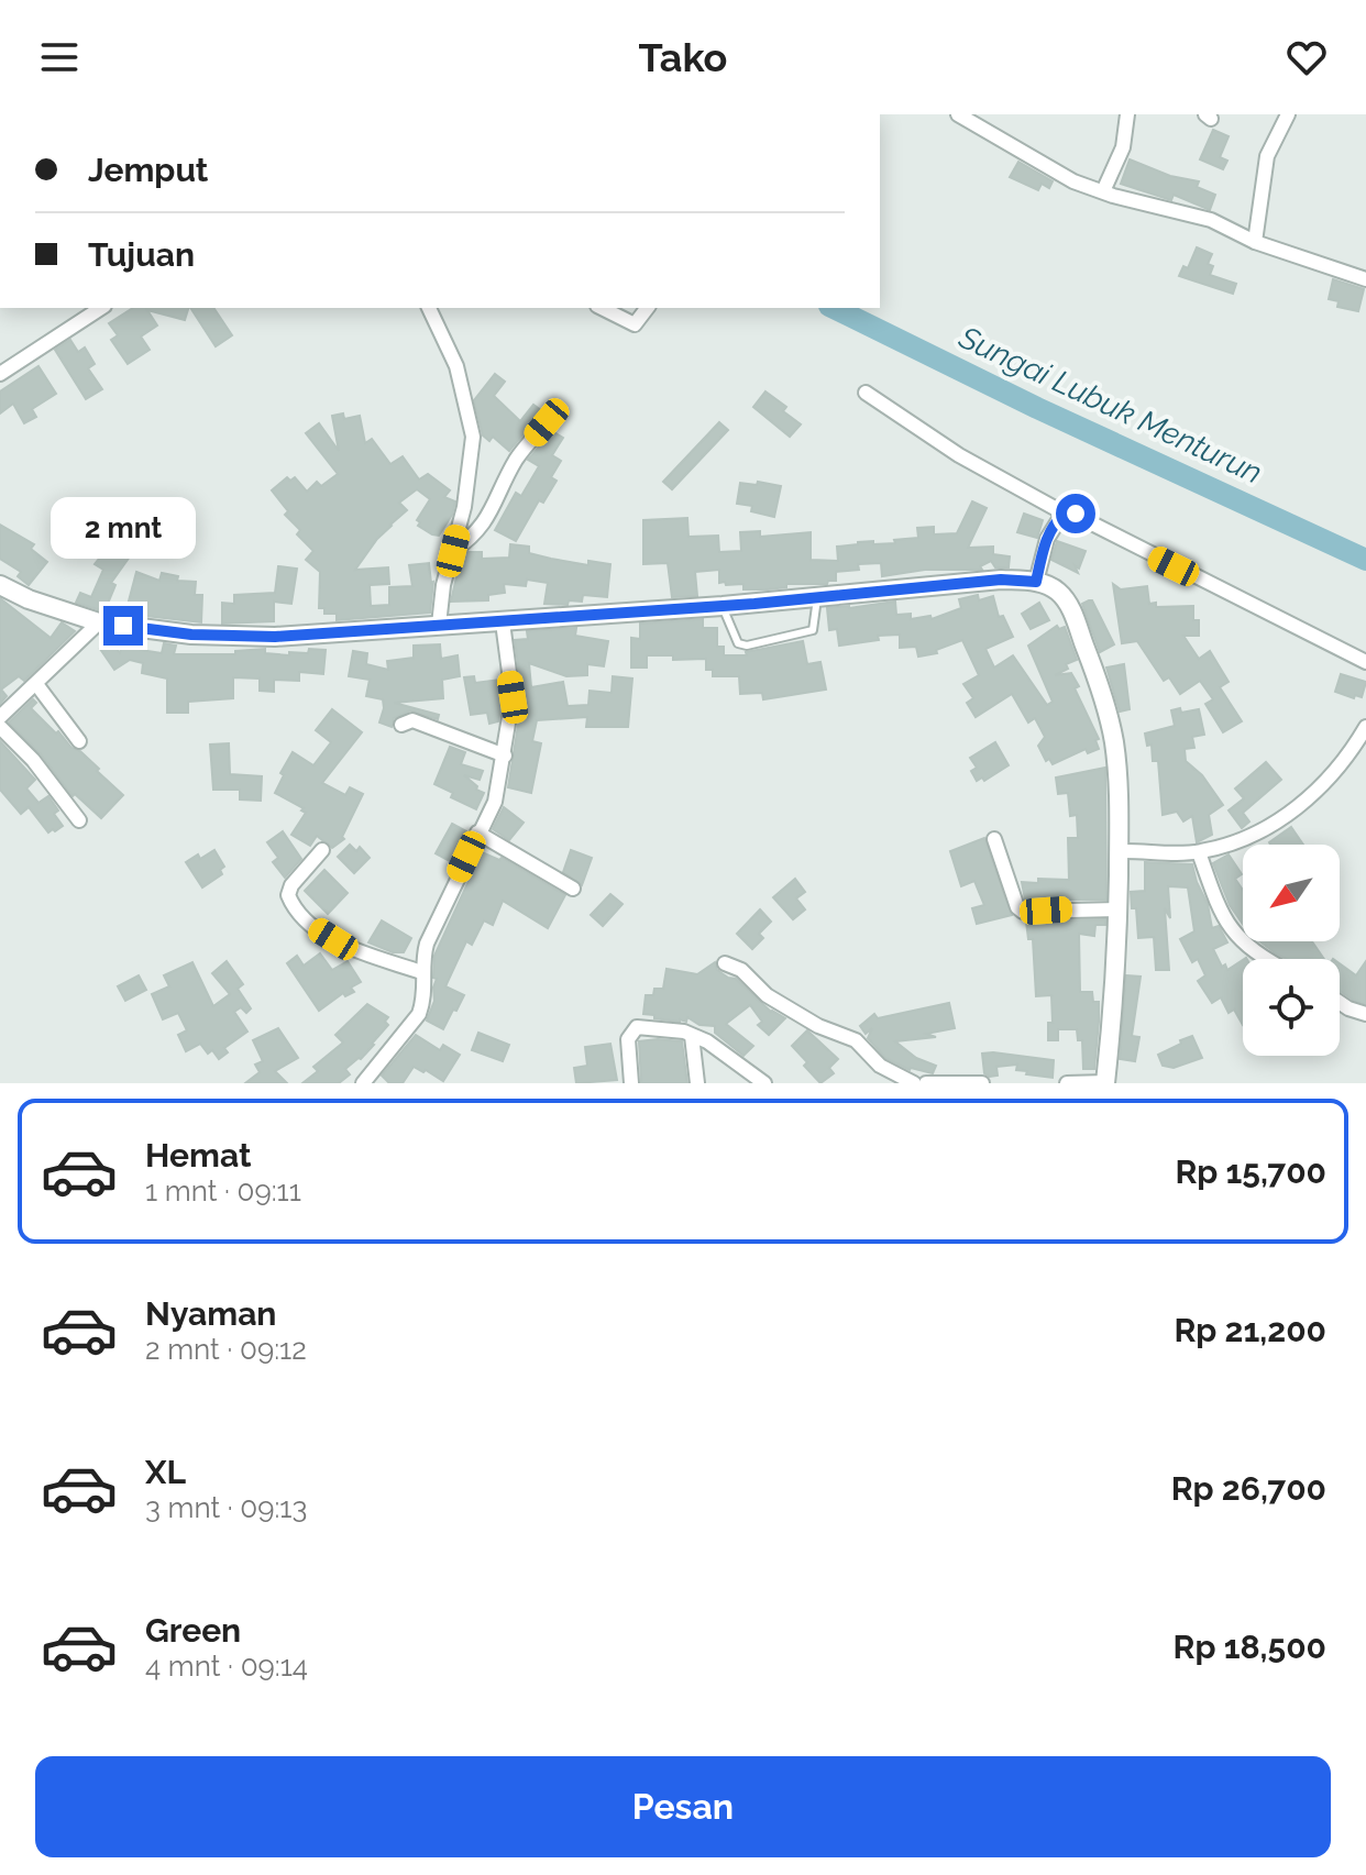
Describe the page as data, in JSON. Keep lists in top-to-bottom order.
{
  "water": ["Sungai Lubuk Menturun"],
  "north": "bottom left",
  "page": {
    "header": "Tako",
    "banner": ["Jemput", "Tujuan"],
    "bubble": "2 mnt",
    "list": [
      {
        "name": "Hemat",
        "note": "1 mnt · 09:11",
        "value": "Rp 15,700"
      },
      {
        "name": "Nyaman",
        "note": "2 mnt · 09:12",
        "value": "Rp 21,200"
      },
      {
        "name": "XL",
        "note": "3 mnt · 09:13",
        "value": "Rp 26,700"
      },
      {
        "name": "Green",
        "note": "4 mnt · 09:14",
        "value": "Rp 18,500"
      }
    ],
    "buttons": "Pesan"
  }
}
